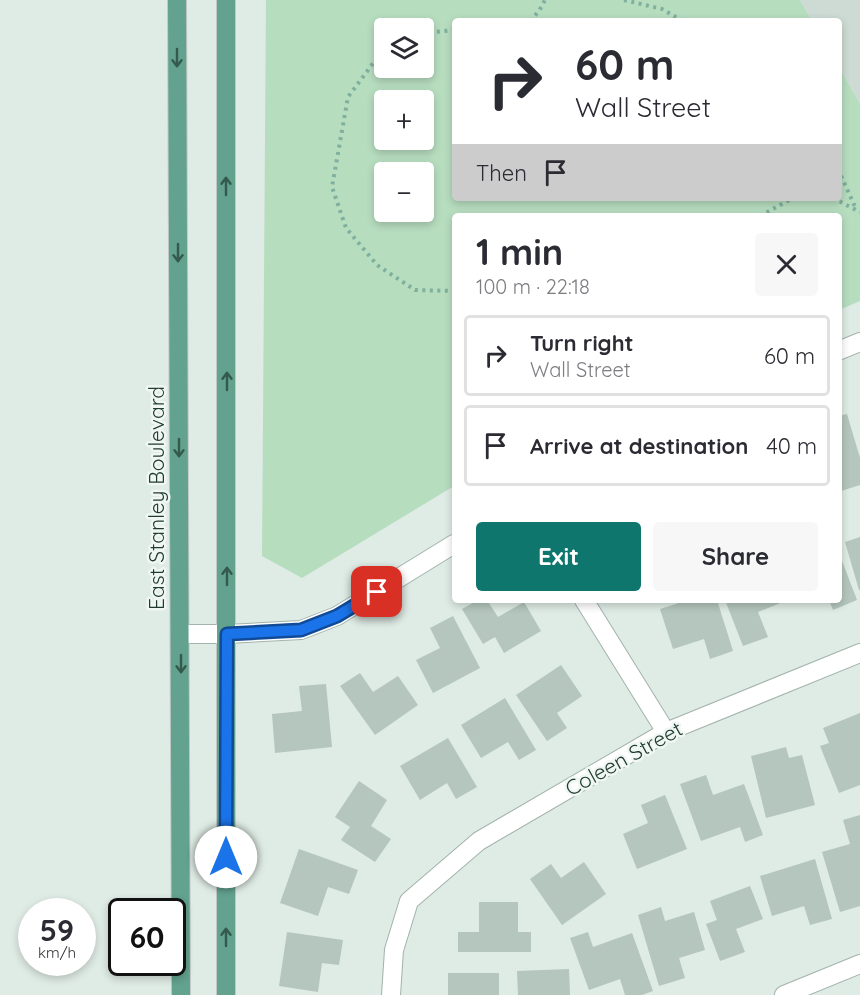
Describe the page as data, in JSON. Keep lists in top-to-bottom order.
{
  "streets": {
    "main road": ["East Stanley Boulevard"],
    "street": ["Coleen Street"]
  },
  "page": {
    "map_buttons": ["+", "−"],
    "turn": ["60 m", "Wall Street"],
    "then": "Then",
    "heading": ["1 min", "100 m · 22:18"],
    "list": [
      {
        "name": "Turn right",
        "note": "Wall Street",
        "value": "60 m"
      },
      {
        "name": "Arrive at destination",
        "value": "40 m"
      }
    ],
    "buttons": ["Exit", "Share"],
    "speed": "59 km/h",
    "limit": "60"
  }
}
